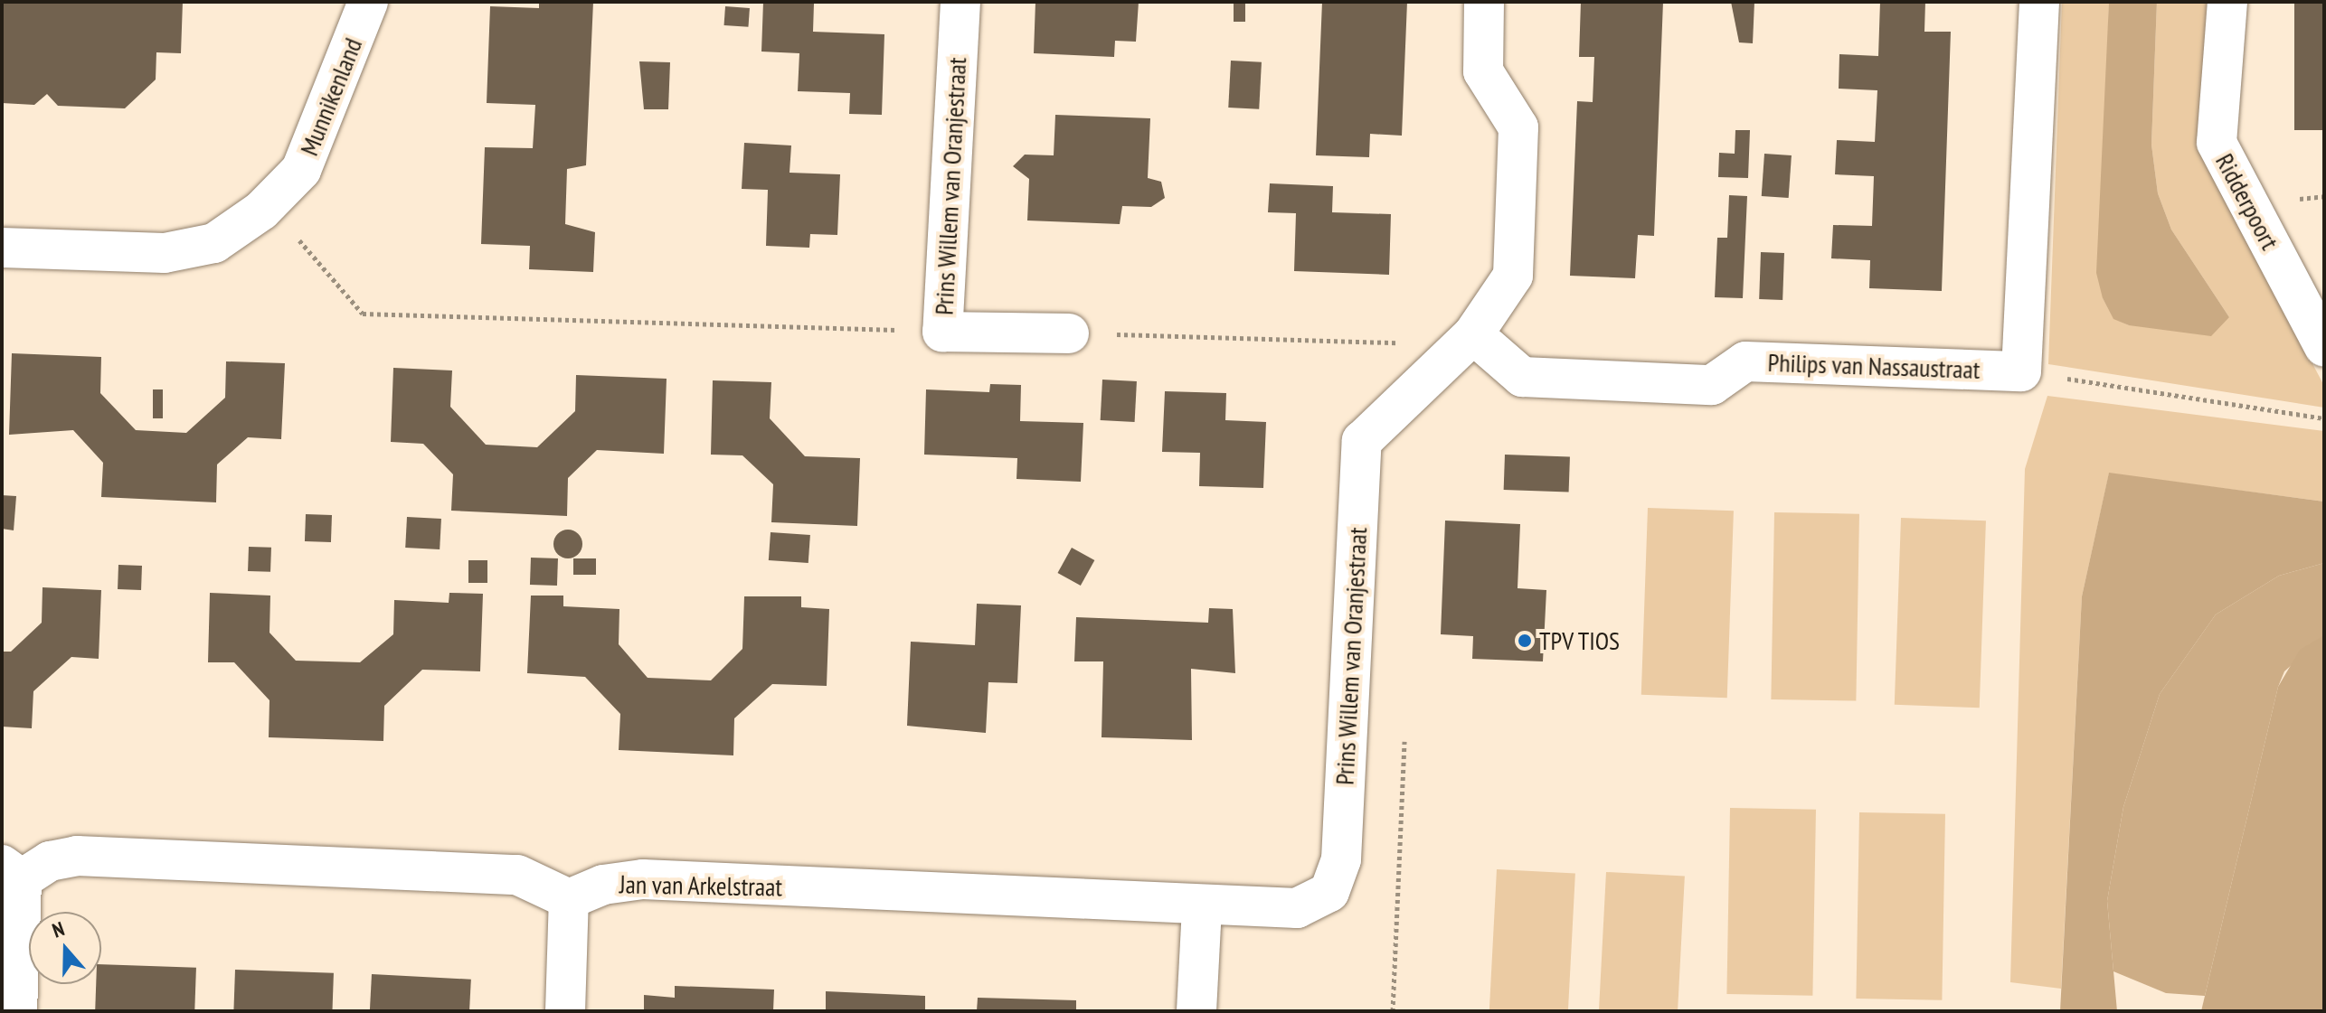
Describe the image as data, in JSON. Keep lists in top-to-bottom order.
{
  "streets": {
    "street": [
      "Munnikenland",
      "Prins Willem van Oranjestraat",
      "Ridderpoort",
      "Philips van Nassaustraat",
      "Jan van Arkelstraat"
    ]
  },
  "crossings": [
    ["Prins Willem van Oranjestraat", "Philips van Nassaustraat"],
    ["Prins Willem van Oranjestraat", "Jan van Arkelstraat"]
  ],
  "places": ["TPV TIOS"],
  "north": "top"
}
